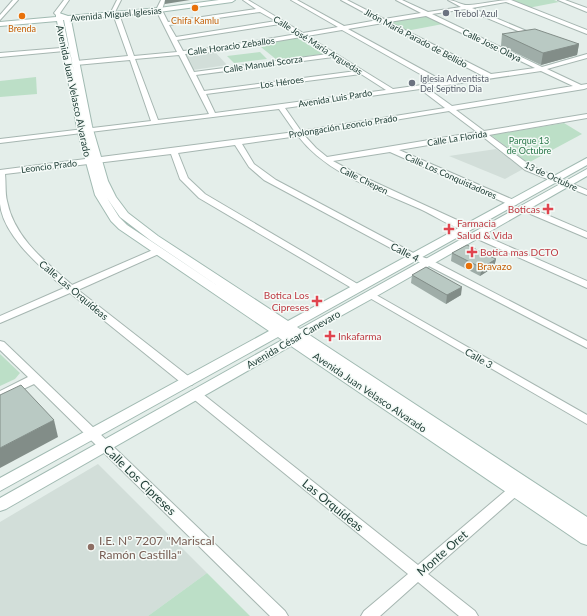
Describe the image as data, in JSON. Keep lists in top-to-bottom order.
{
  "streets": {
    "street": [
      "Avenida Miguel Iglesias",
      "Jirón María Parado de Bellido",
      "Calle José María Arguedas",
      "Calle Jose Olaya",
      "Calle Horacio Zeballos",
      "Calle Manuel Scorza",
      "Los Héroes",
      "Avenida Juan Velasco Alvarado",
      "Avenida Luis Pardo",
      "Prolongación Leoncio Prado",
      "Calle La Florida",
      "Leoncio Prado",
      "Calle Los Conquistadores",
      "13 de Octubre",
      "Calle Chepen",
      "Calle 4",
      "Calle Las Orquídeas",
      "Avenida César Canevaro",
      "Calle 3",
      "Calle Los Cipreses",
      "Las Orquídeas",
      "Monte Oret"
    ]
  },
  "crossings": [
    ["Avenida Miguel Iglesias", "Avenida Juan Velasco Alvarado"],
    ["Jirón María Parado de Bellido", "Calle Horacio Zeballos"],
    ["Jirón María Parado de Bellido", "Avenida Luis Pardo"],
    ["Calle José María Arguedas", "Calle Horacio Zeballos"],
    ["Calle José María Arguedas", "Calle Manuel Scorza"],
    ["Calle José María Arguedas", "Los Héroes"],
    ["Calle José María Arguedas", "Avenida Luis Pardo"],
    ["Calle Jose Olaya", "Calle Horacio Zeballos"],
    ["Calle Jose Olaya", "Avenida Luis Pardo"],
    ["Calle Jose Olaya", "Prolongación Leoncio Prado"],
    ["Calle Horacio Zeballos", "Avenida Juan Velasco Alvarado"],
    ["Avenida Juan Velasco Alvarado", "Avenida Luis Pardo"],
    ["Avenida Juan Velasco Alvarado", "Prolongación Leoncio Prado"],
    ["Avenida Juan Velasco Alvarado", "Leoncio Prado"],
    ["Avenida Juan Velasco Alvarado", "Avenida César Canevaro"],
    ["Avenida Juan Velasco Alvarado", "Monte Oret"],
    ["Avenida Luis Pardo", "13 de Octubre"],
    ["Avenida Luis Pardo", "Calle Chepen"],
    ["Prolongación Leoncio Prado", "Leoncio Prado"],
    ["Prolongación Leoncio Prado", "13 de Octubre"],
    ["Prolongación Leoncio Prado", "Calle Chepen"],
    ["Prolongación Leoncio Prado", "Calle 4"],
    ["Calle La Florida", "Calle Los Conquistadores"],
    ["Calle La Florida", "13 de Octubre"],
    ["Calle La Florida", "Calle Chepen"],
    ["Leoncio Prado", "Calle Las Orquídeas"],
    ["Calle Los Conquistadores", "Avenida César Canevaro"],
    ["13 de Octubre", "Avenida César Canevaro"],
    ["Calle Chepen", "Avenida César Canevaro"],
    ["Calle 4", "Avenida César Canevaro"],
    ["Calle Las Orquídeas", "Avenida César Canevaro"],
    ["Avenida César Canevaro", "Calle 3"],
    ["Avenida César Canevaro", "Calle Los Cipreses"],
    ["Avenida César Canevaro", "Las Orquídeas"],
    ["Las Orquídeas", "Monte Oret"]
  ],
  "parks": ["Parque 13 de Octubre"],
  "places": {
    "other": [
      "Chifa Kamlu",
      "Trebol Azul",
      "Brenda",
      "Iglesia Adventista Del Septino Dia",
      "Bravazo",
      "I.E. N° 7207 \"Mariscal Ramón Castilla\""
    ],
    "health": [
      "Boticas",
      "Farmacia Salud & Vida",
      "Botica mas DCTO",
      "Botica Los Cipreses",
      "Inkafarma"
    ]
  }
}
